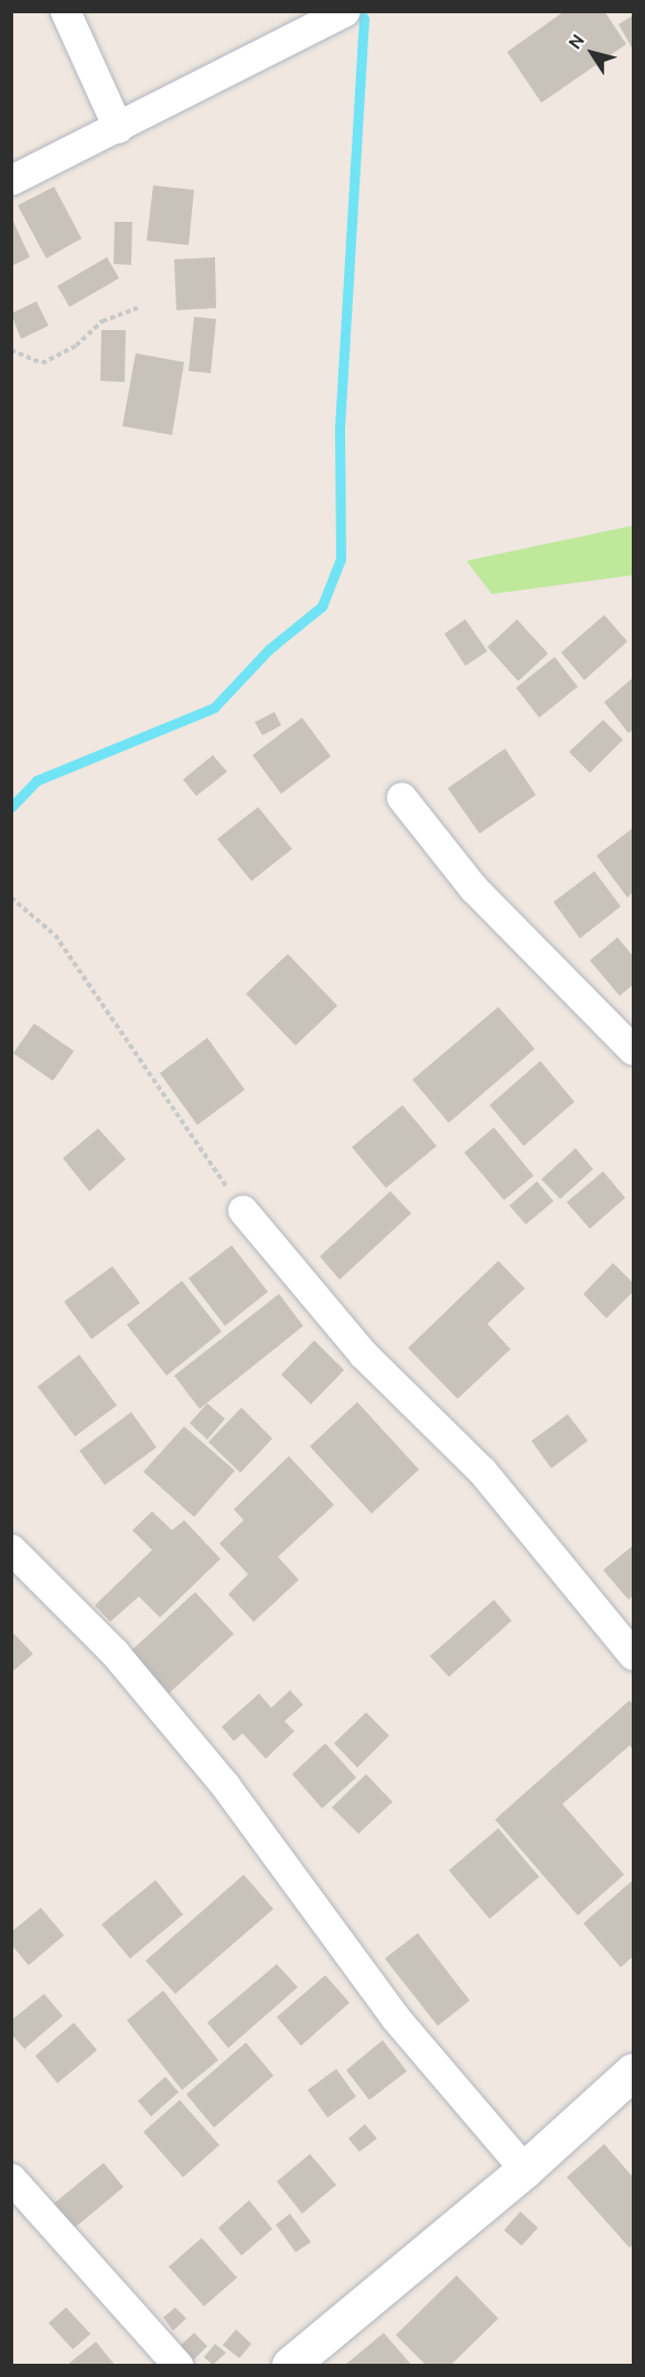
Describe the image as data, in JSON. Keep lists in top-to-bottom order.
{
  "north": "top left"
}
